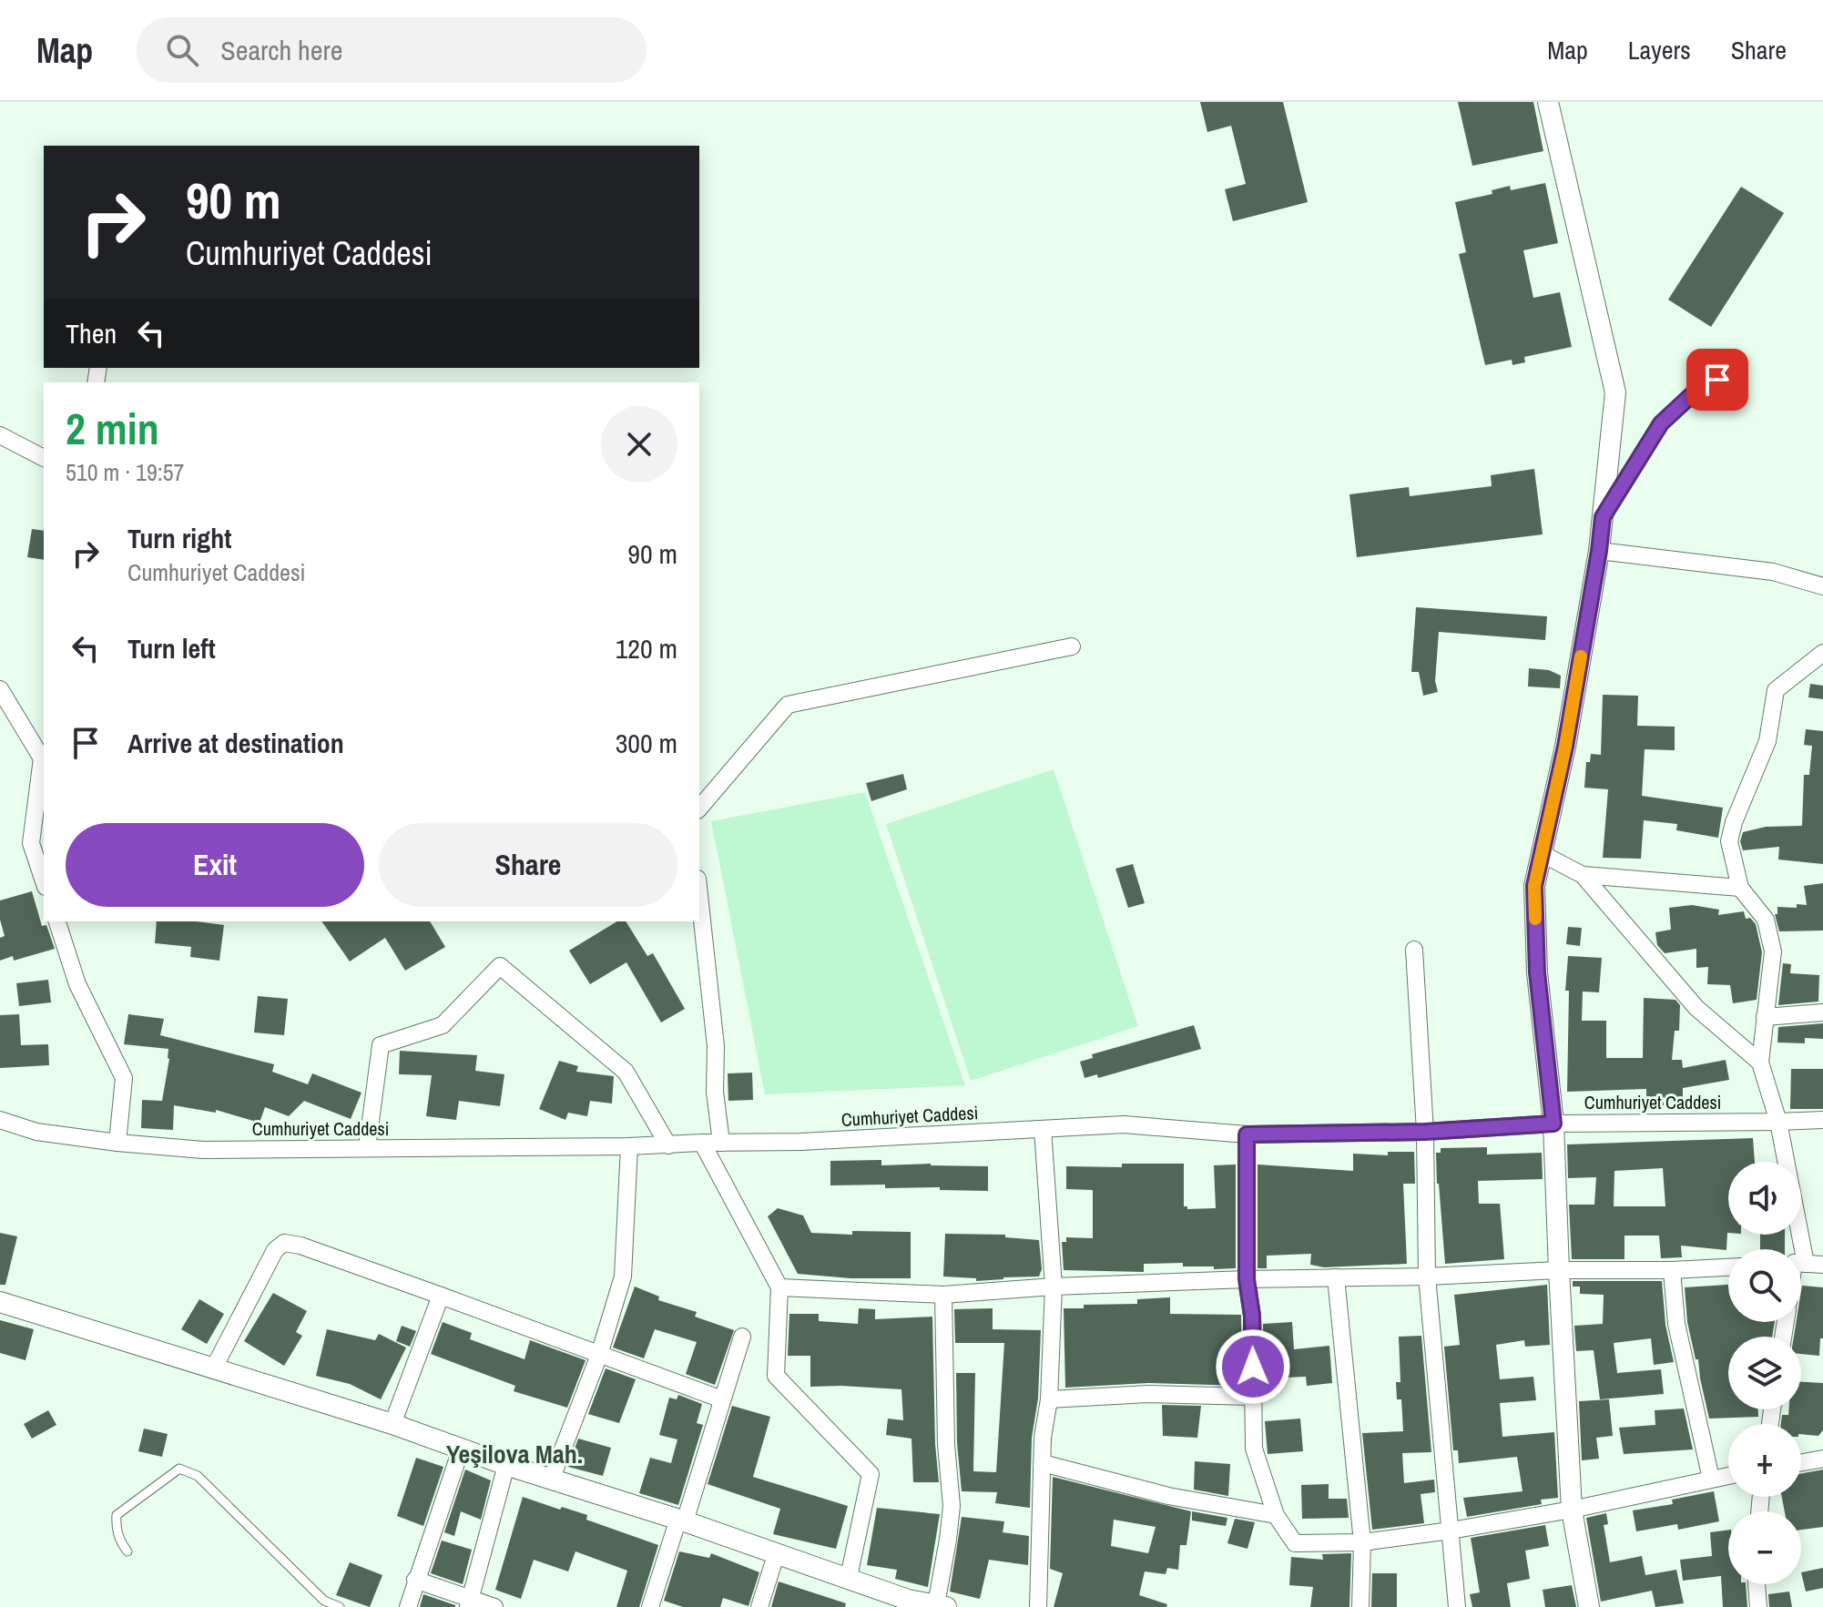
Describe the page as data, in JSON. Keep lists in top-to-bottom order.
{
  "streets": {
    "street": ["Cumhuriyet Caddesi"]
  },
  "districts": ["Yeşilova Mah."],
  "page": {
    "header": "Map",
    "search": "Search here",
    "nav": ["Map", "Layers", "Share"],
    "turn": ["90 m", "Cumhuriyet Caddesi"],
    "then": "Then",
    "heading": ["2 min", "510 m · 19:57"],
    "list": [
      {
        "name": "Turn right",
        "note": "Cumhuriyet Caddesi",
        "value": "90 m"
      },
      {
        "name": "Turn left",
        "value": "120 m"
      },
      {
        "name": "Arrive at destination",
        "value": "300 m"
      }
    ],
    "buttons": ["Exit", "Share"],
    "map_buttons": ["+", "−"]
  }
}
